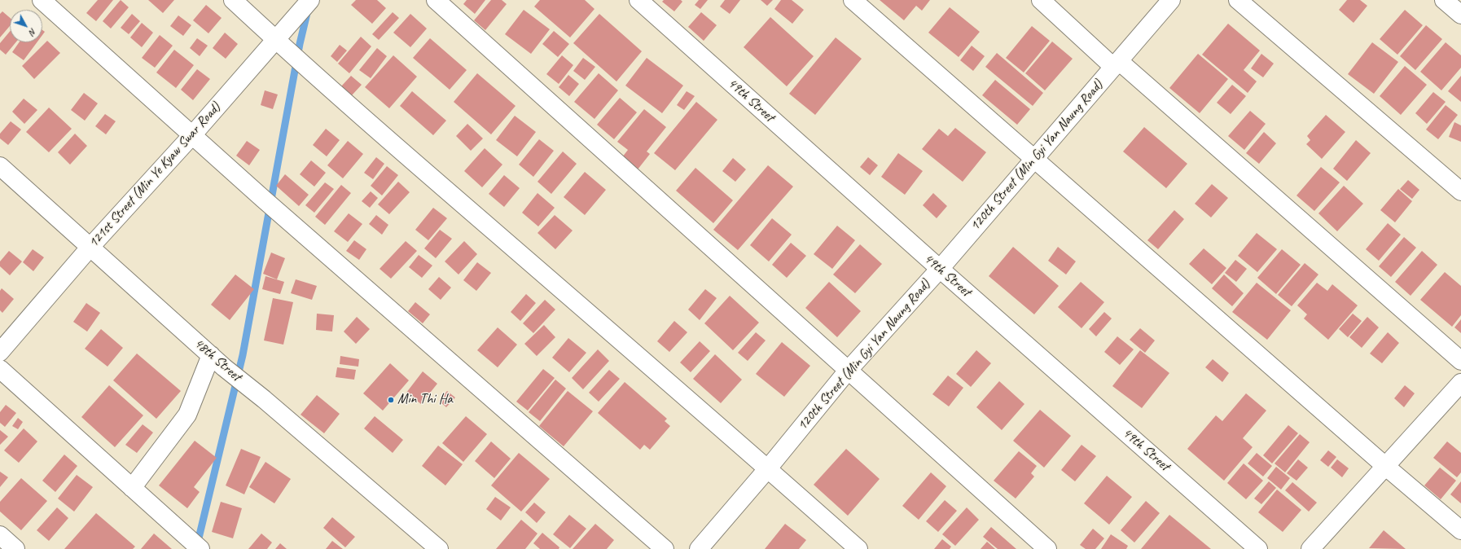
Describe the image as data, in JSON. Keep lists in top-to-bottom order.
{
  "streets": {
    "street": [
      "49th Street",
      "120th Street (Min Gyi Yan Naung Road)",
      "121st Street (Min Ye Kyaw Swar Road)",
      "48th Street"
    ]
  },
  "crossings": [
    ["49th Street", "120th Street (Min Gyi Yan Naung Road)"],
    ["121st Street (Min Ye Kyaw Swar Road)", "48th Street"]
  ],
  "places": ["Min Thi Ha"],
  "north": "bottom right"
}
